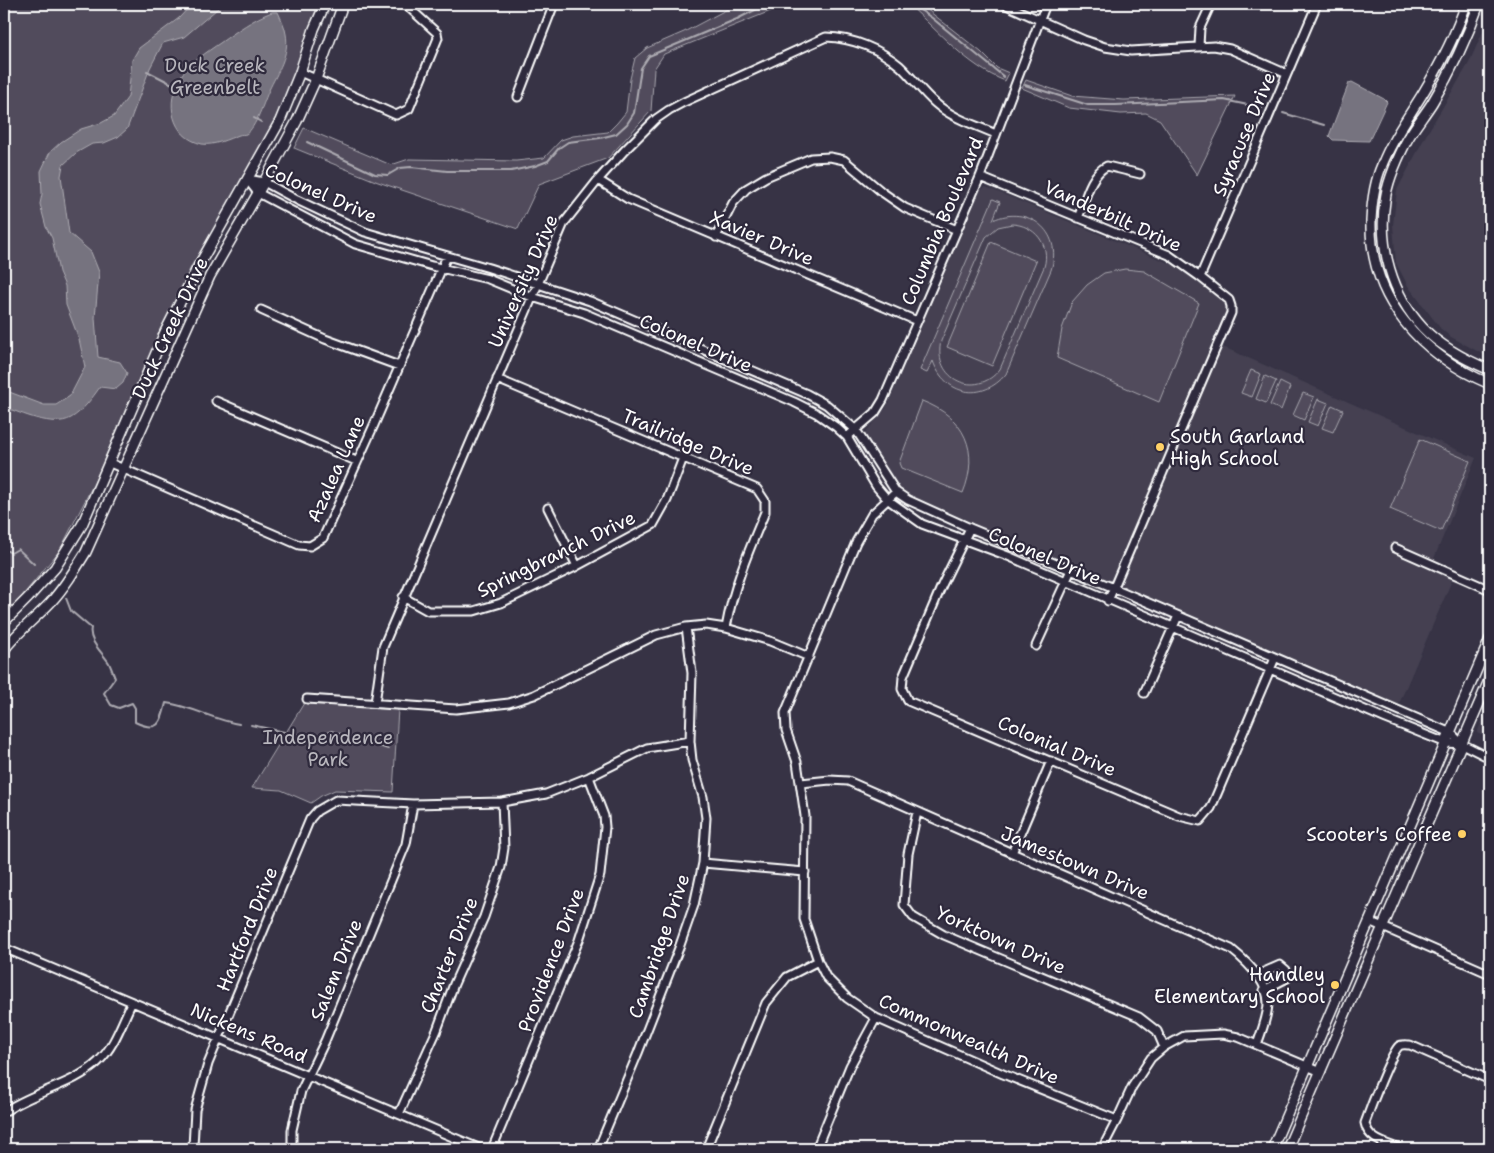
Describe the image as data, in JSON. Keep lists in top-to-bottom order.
{
  "streets": {
    "main road": ["Duck Creek Drive"],
    "street": [
      "Syracuse Drive",
      "Colonel Drive",
      "Vanderbilt Drive",
      "Columbia Boulevard",
      "Xavier Drive",
      "University Drive",
      "Trailridge Drive",
      "Azalea Lane",
      "Springbranch Drive",
      "Colonial Drive",
      "Jamestown Drive",
      "Hartford Drive",
      "Yorktown Drive",
      "Cambridge Drive",
      "Charter Drive",
      "Providence Drive",
      "Salem Drive",
      "Nickens Road",
      "Commonwealth Drive"
    ]
  },
  "crossings": [
    ["Syracuse Drive", "Vanderbilt Drive"],
    ["Colonel Drive", "Vanderbilt Drive"],
    ["Colonel Drive", "Columbia Boulevard"],
    ["Colonel Drive", "University Drive"],
    ["Colonel Drive", "Duck Creek Drive"],
    ["Colonel Drive", "Azalea Lane"],
    ["Colonel Drive", "Colonial Drive"],
    ["Colonel Drive", "Commonwealth Drive"],
    ["Vanderbilt Drive", "Columbia Boulevard"],
    ["Columbia Boulevard", "Xavier Drive"],
    ["Columbia Boulevard", "University Drive"],
    ["Xavier Drive", "University Drive"],
    ["University Drive", "Trailridge Drive"],
    ["University Drive", "Springbranch Drive"],
    ["Duck Creek Drive", "Azalea Lane"],
    ["Trailridge Drive", "Springbranch Drive"],
    ["Jamestown Drive", "Yorktown Drive"],
    ["Jamestown Drive", "Commonwealth Drive"],
    ["Hartford Drive", "Salem Drive"],
    ["Hartford Drive", "Nickens Road"],
    ["Charter Drive", "Nickens Road"],
    ["Salem Drive", "Nickens Road"]
  ],
  "parks": ["Duck Creek Greenbelt", "Independence Park"],
  "places": ["South Garland High School", "Scooter's Coffee", "Handley Elementary School"]
}
